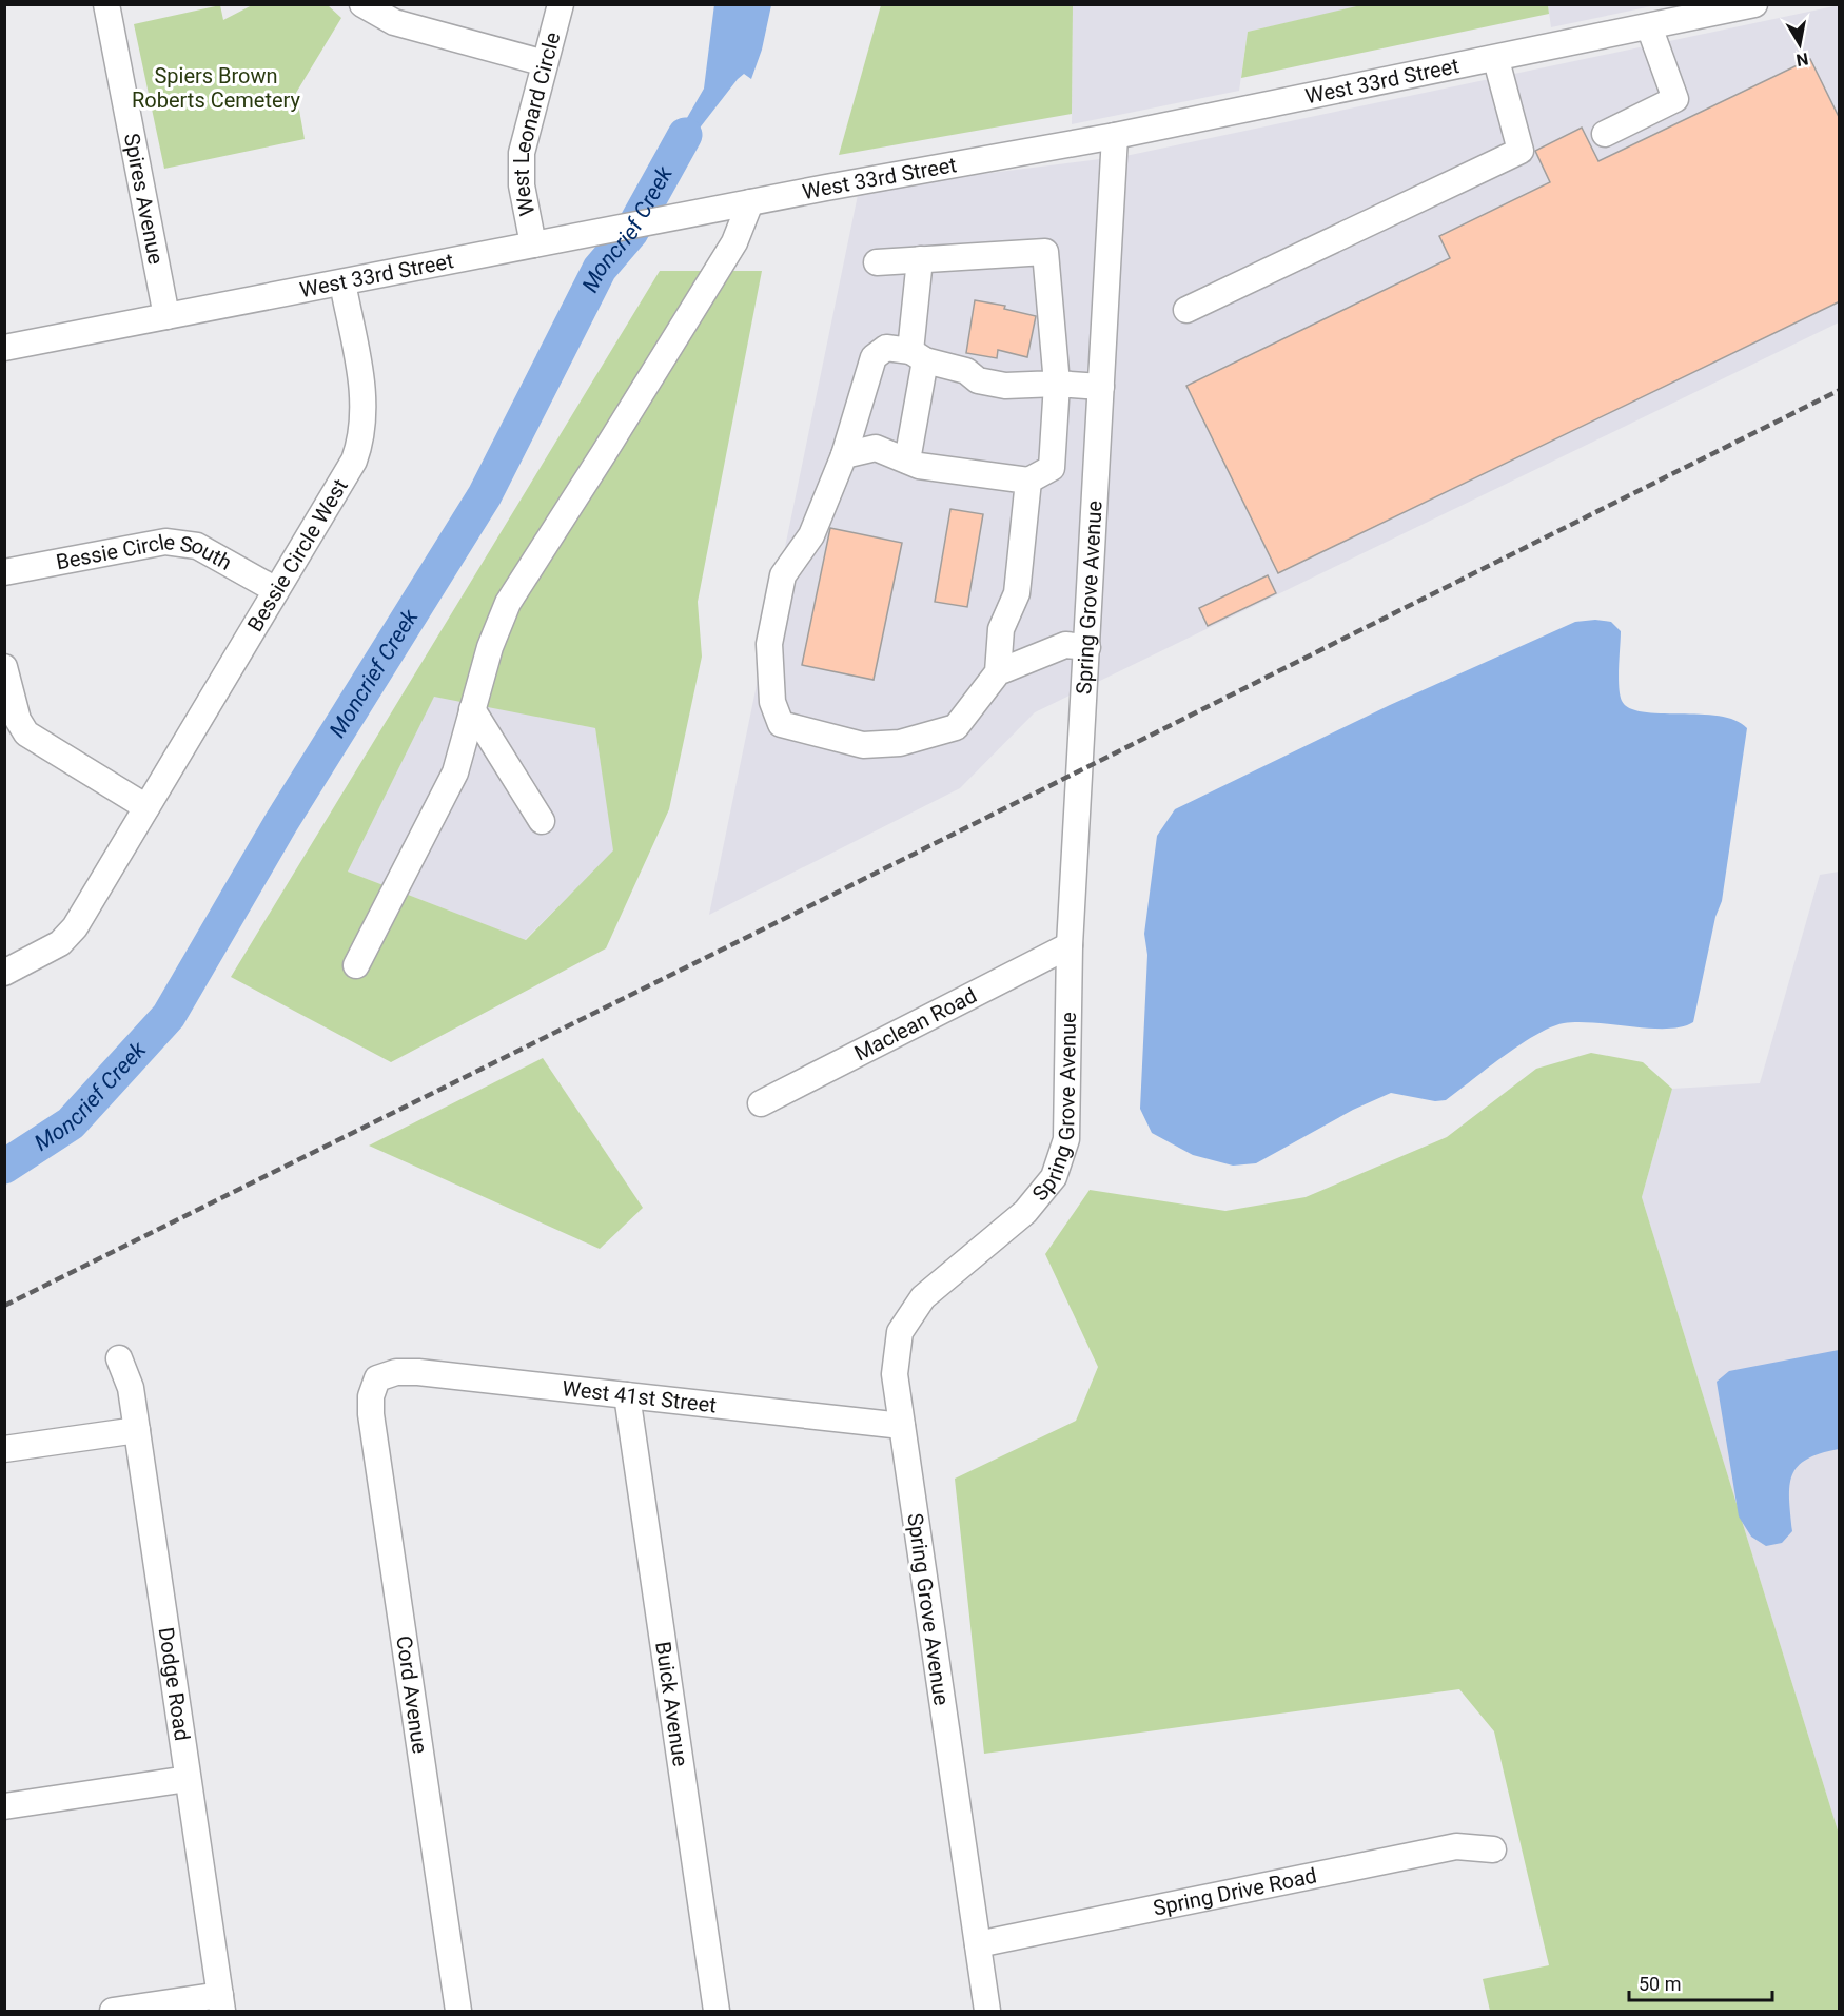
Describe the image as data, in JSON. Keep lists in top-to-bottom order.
{
  "streets": {
    "street": [
      "West 33rd Street",
      "West Leonard Circle",
      "Spires Avenue",
      "Bessie Circle West",
      "Bessie Circle South",
      "Spring Grove Avenue",
      "Maclean Road",
      "West 41st Street",
      "Dodge Road",
      "Cord Avenue",
      "Buick Avenue",
      "Spring Drive Road"
    ]
  },
  "crossings": [
    ["West 33rd Street", "West Leonard Circle"],
    ["West 33rd Street", "Spires Avenue"],
    ["West 33rd Street", "Bessie Circle West"],
    ["West 33rd Street", "Spring Grove Avenue"],
    ["Bessie Circle West", "Bessie Circle South"],
    ["Spring Grove Avenue", "Maclean Road"],
    ["Spring Grove Avenue", "West 41st Street"],
    ["Spring Grove Avenue", "Spring Drive Road"],
    ["West 41st Street", "Cord Avenue"],
    ["West 41st Street", "Buick Avenue"]
  ],
  "water": ["Moncrief Creek"],
  "parks": ["Spiers Brown Roberts Cemetery"],
  "scale_bar": "50 m",
  "north": "bottom"
}
